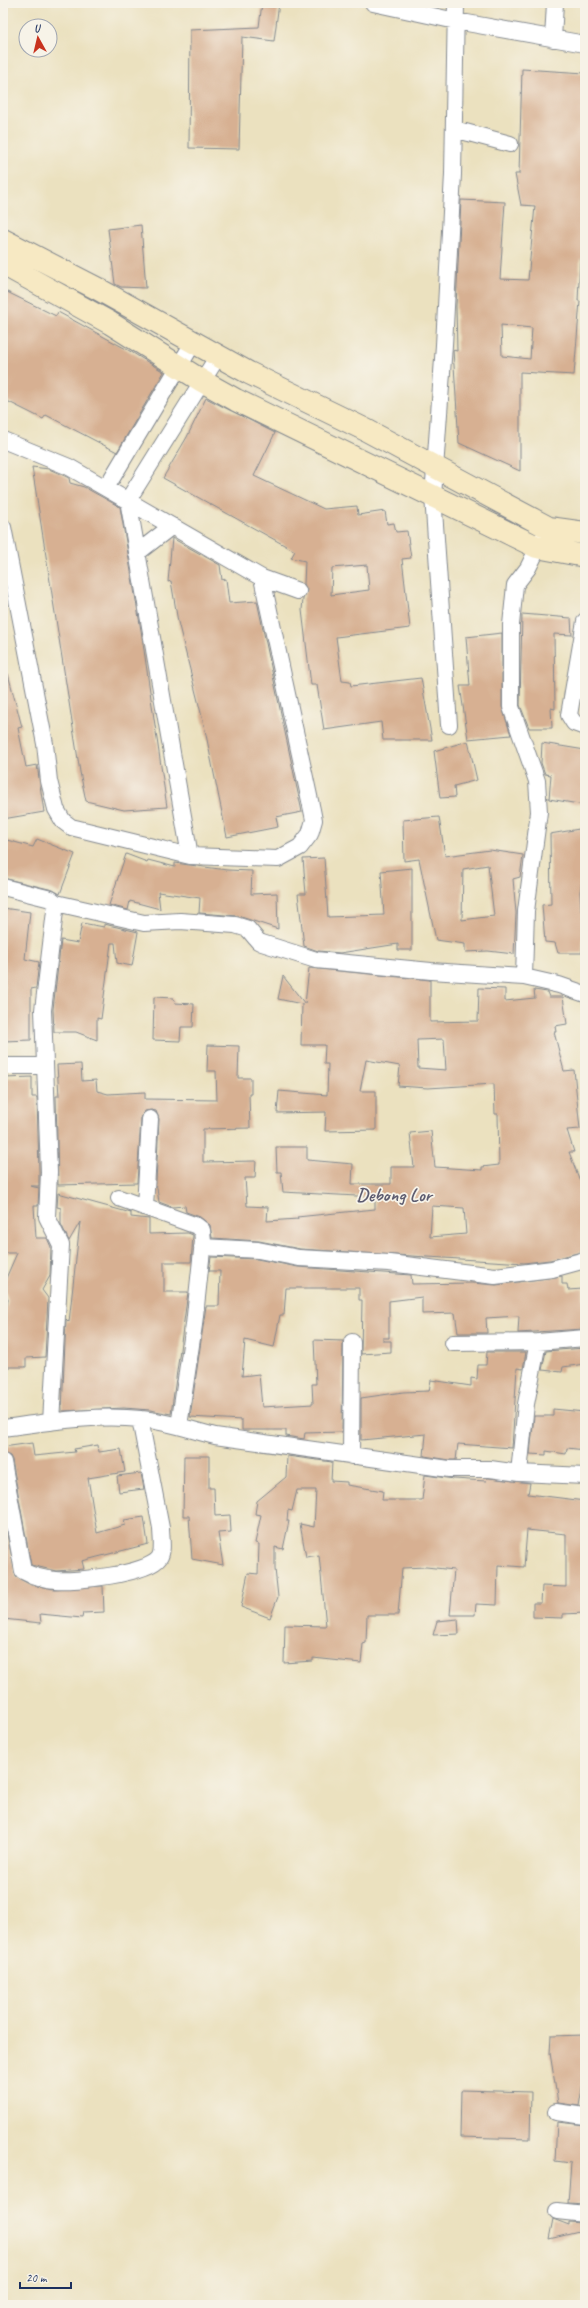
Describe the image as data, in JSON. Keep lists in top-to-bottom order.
{
  "districts": ["Debong Lor"],
  "scale_bar": "20 m",
  "north": "top"
}
